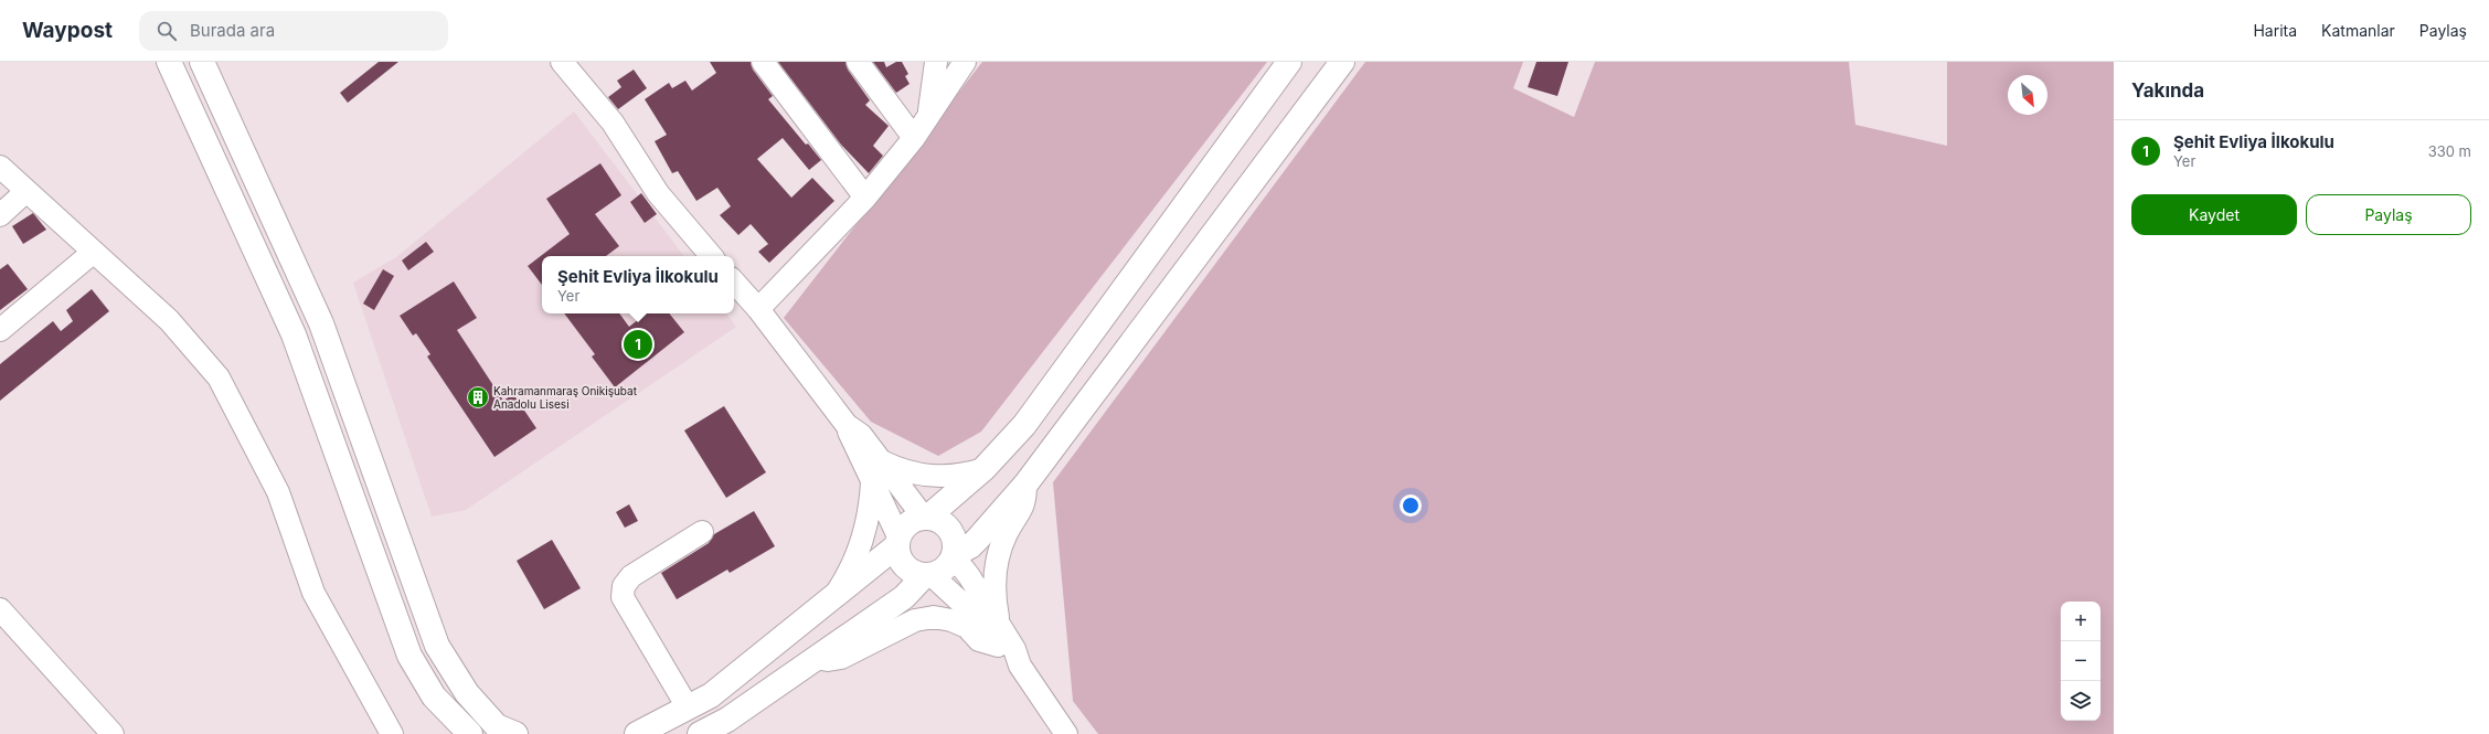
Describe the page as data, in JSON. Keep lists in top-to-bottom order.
{
  "places": {
    "building": ["Kahramanmaraş Onikişubat Anadolu Lisesi"]
  },
  "north": "bottom right",
  "page": {
    "header": "Waypost",
    "search": "Burada ara",
    "nav": ["Harita", "Katmanlar", "Paylaş"],
    "heading": "Yakında",
    "list": [
      {
        "mark": "1",
        "name": "Şehit Evliya İlkokulu",
        "note": "Yer",
        "value": "330 m"
      }
    ],
    "buttons": ["Kaydet", "Paylaş"],
    "popup": ["Şehit Evliya İlkokulu", "Yer"],
    "pins": "1",
    "map_buttons": ["+", "−"]
  }
}
